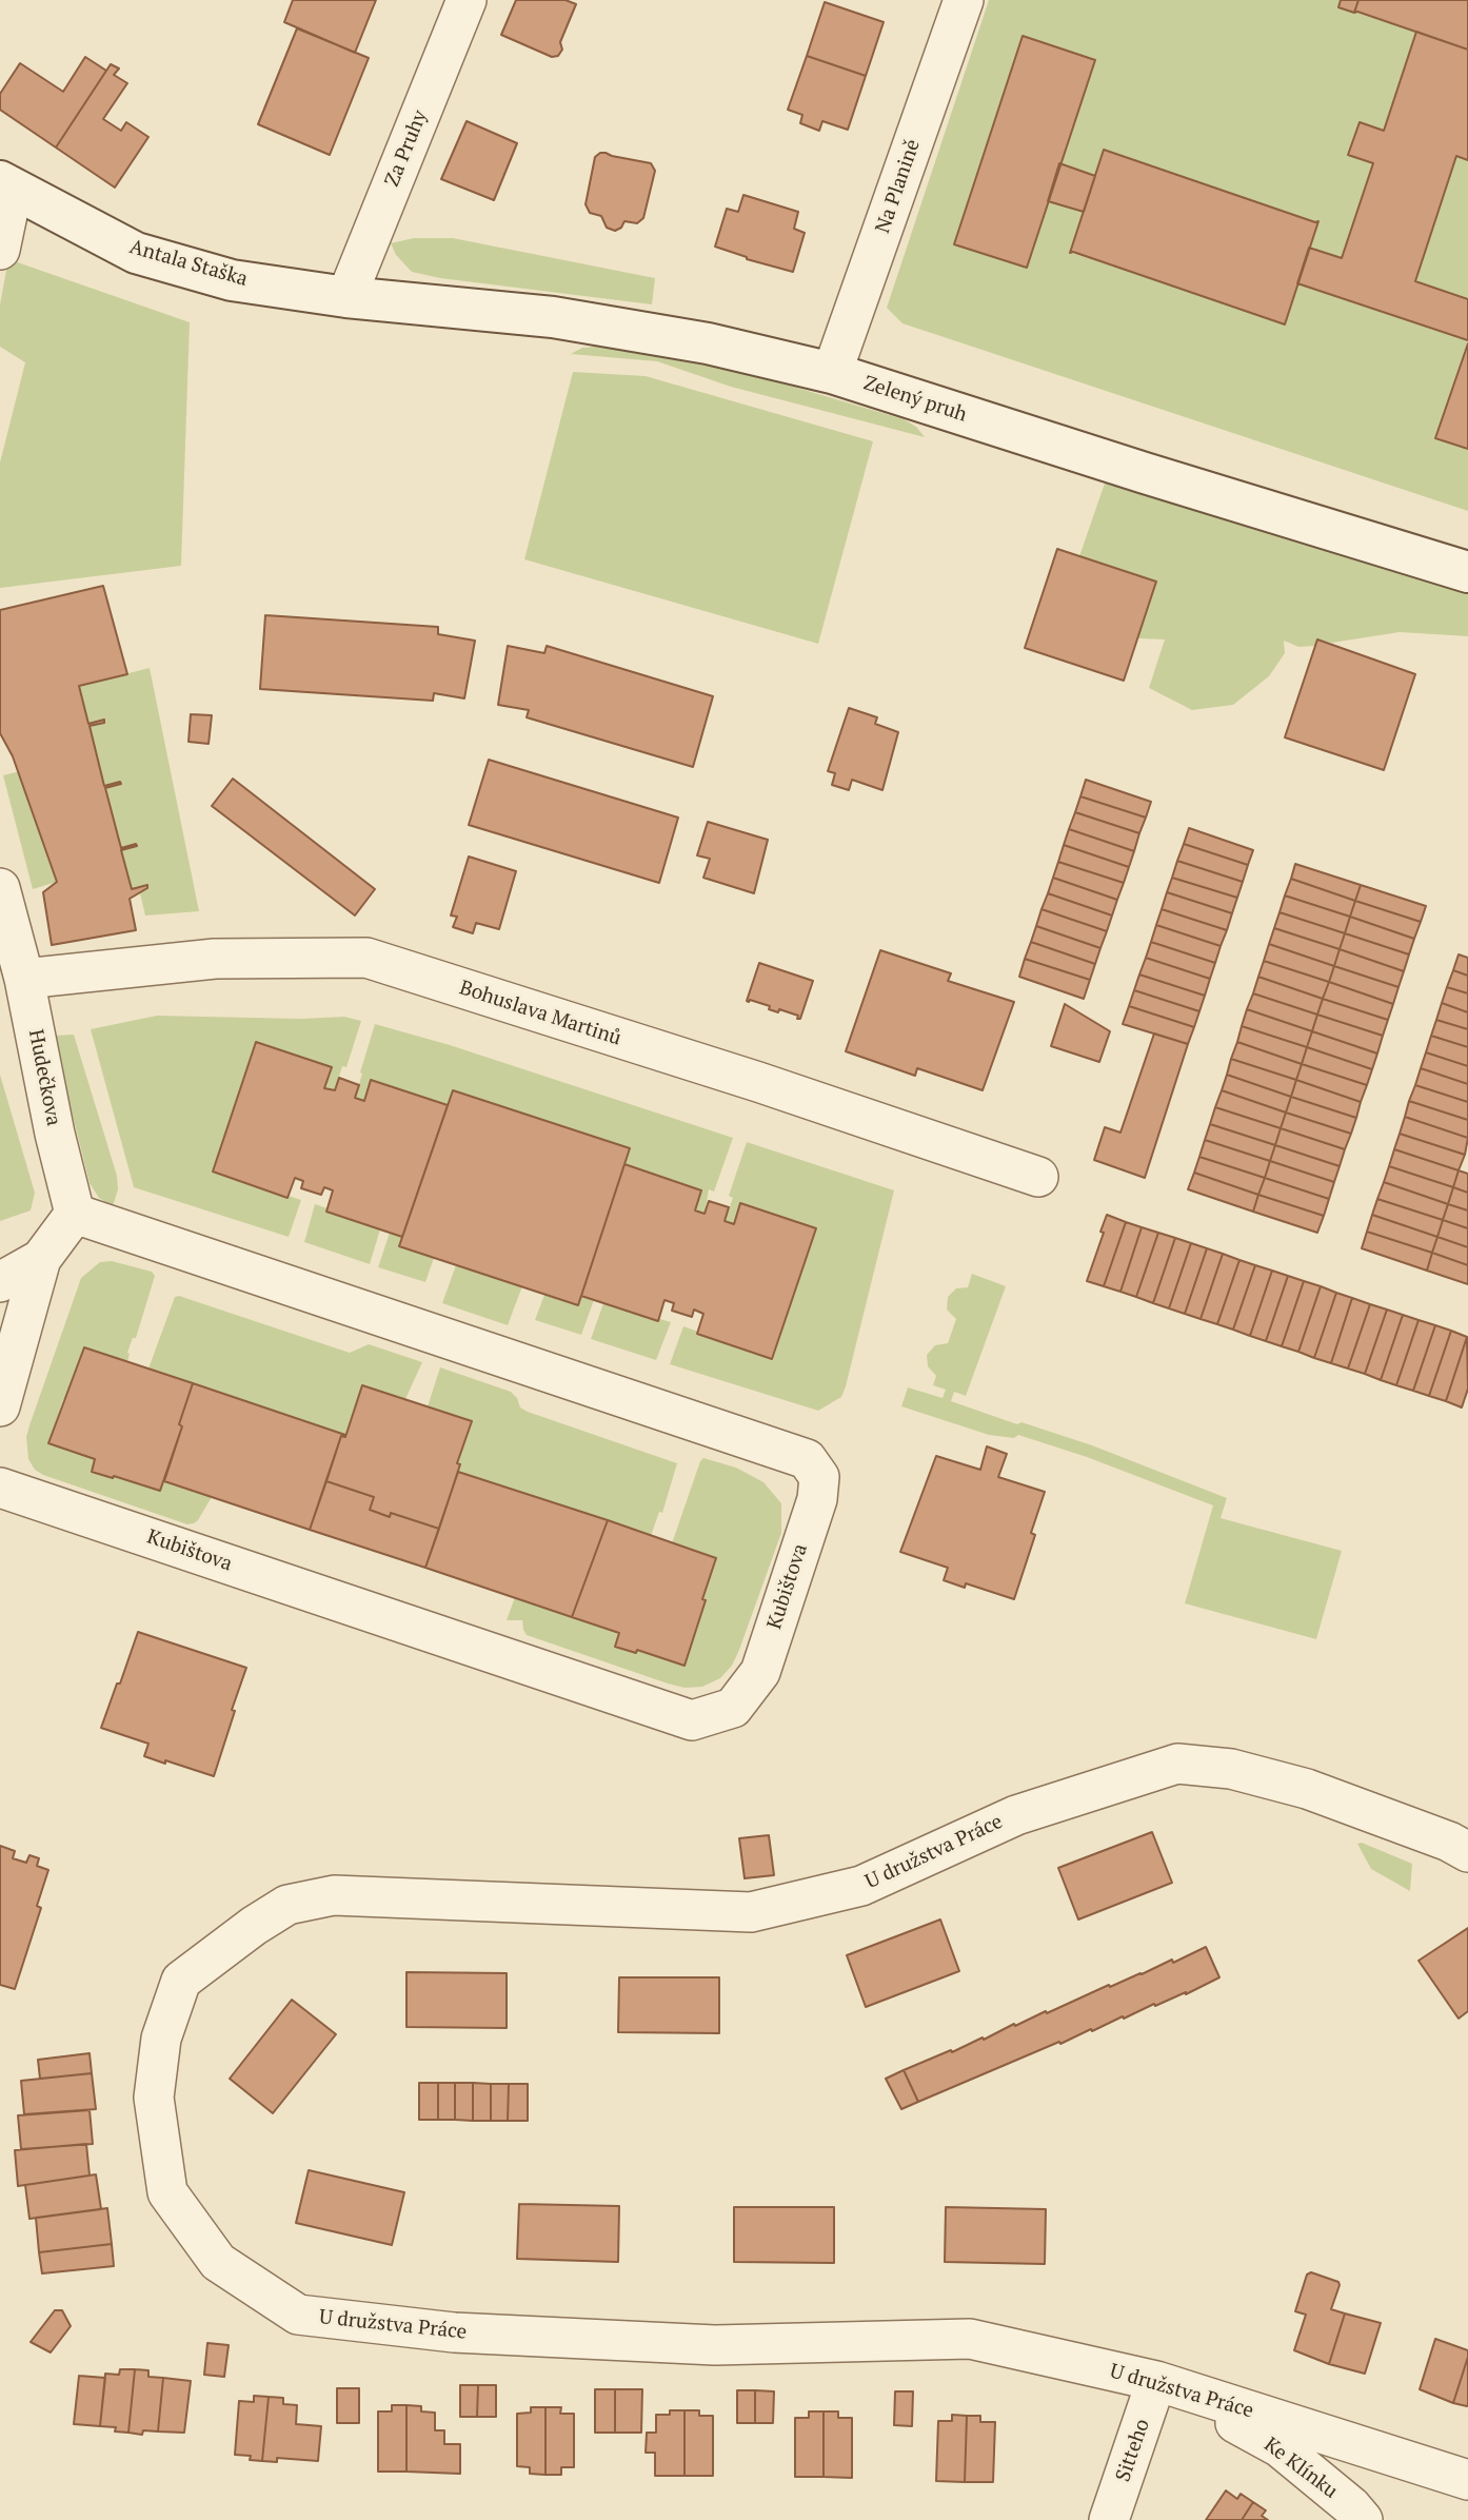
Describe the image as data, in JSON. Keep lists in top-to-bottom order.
{
  "streets": {
    "street": [
      "Za Pruhy",
      "Na Planině",
      "Antala Staška",
      "Zelený pruh",
      "Bohuslava Martinů",
      "Hudečkova",
      "Kubištova",
      "U družstva Práce",
      "Sitteho",
      "Ke Klínku"
    ]
  },
  "crossings": [
    ["Za Pruhy", "Antala Staška"],
    ["Za Pruhy", "Zelený pruh"],
    ["Na Planině", "Zelený pruh"],
    ["Antala Staška", "Zelený pruh"],
    ["Bohuslava Martinů", "Hudečkova"],
    ["Hudečkova", "Kubištova"],
    ["U družstva Práce", "Sitteho"],
    ["U družstva Práce", "Ke Klínku"],
    ["Sitteho", "Ke Klínku"]
  ]
}
